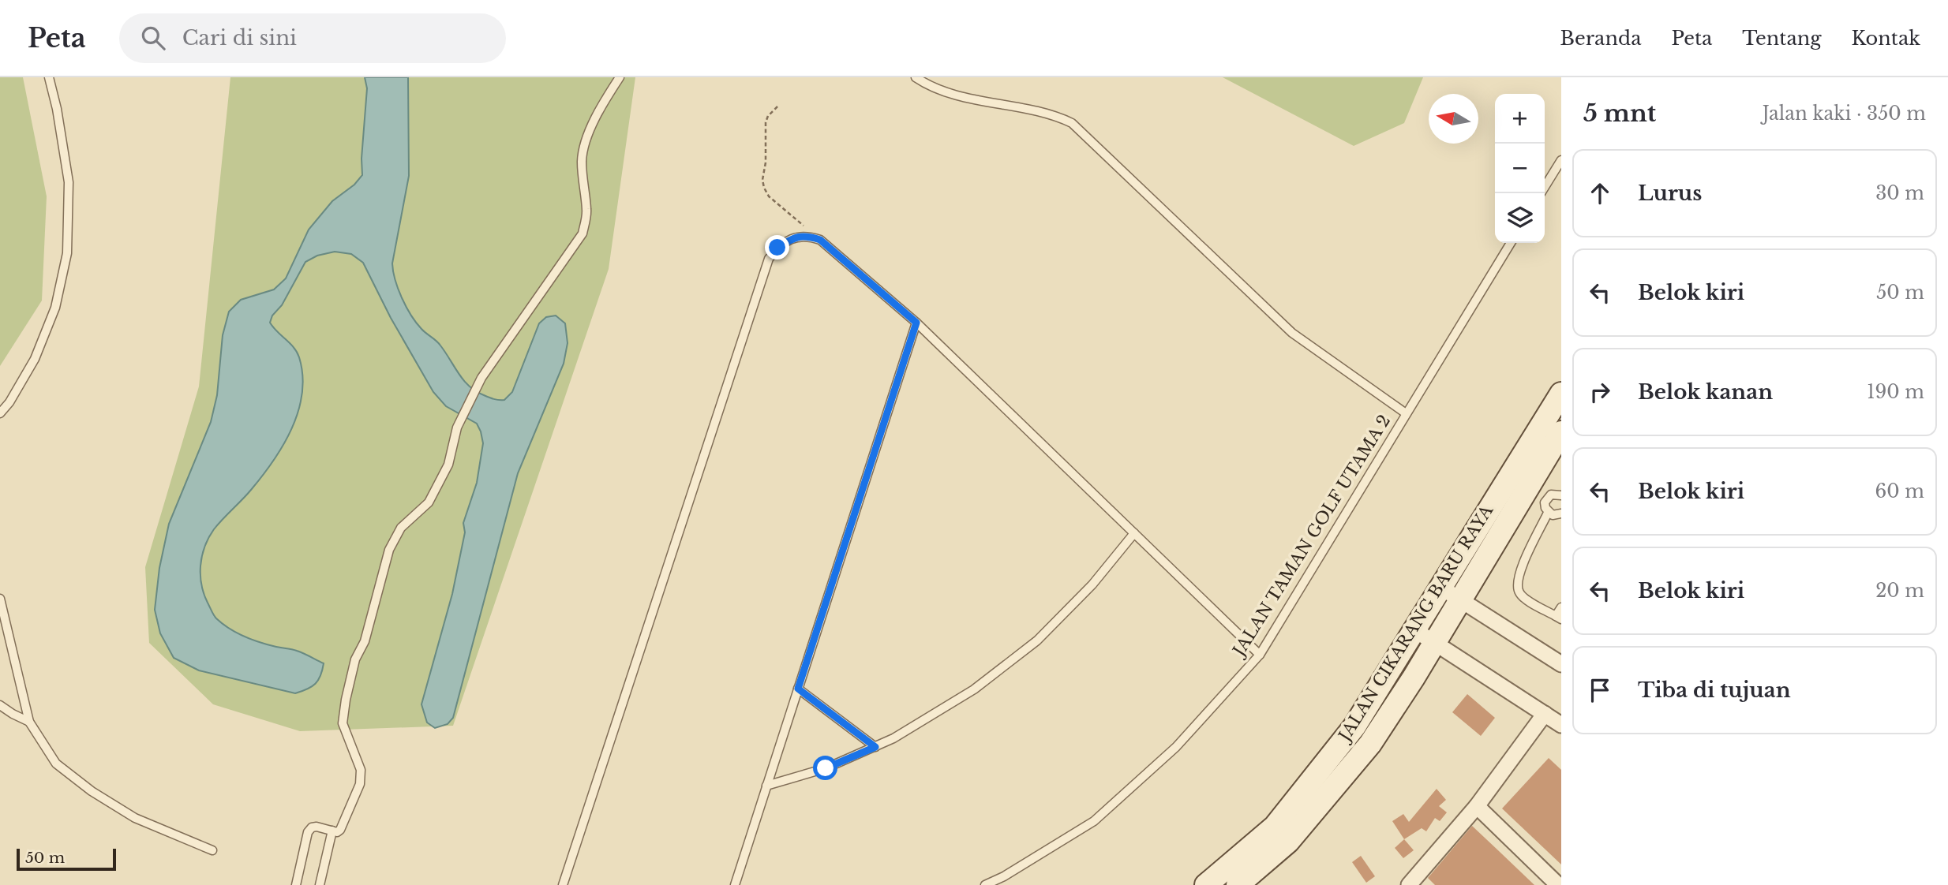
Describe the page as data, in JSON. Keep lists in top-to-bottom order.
{
  "streets": {
    "main road": ["JALAN CIKARANG BARU RAYA"],
    "lane": ["JALAN TAMAN GOLF UTAMA 2"]
  },
  "scale_bar": "50 m",
  "north": "left",
  "page": {
    "header": "Peta",
    "search": "Cari di sini",
    "nav": [
      "Beranda",
      "Peta",
      "Tentang",
      "Kontak"
    ],
    "heading": ["5 mnt", "Jalan kaki · 350 m"],
    "map_buttons": ["+", "−"],
    "list": [
      ["Lurus", "30 m"],
      ["Belok kiri", "50 m"],
      ["Belok kanan", "190 m"],
      ["Belok kiri", "60 m"],
      ["Belok kiri", "20 m"],
      "Tiba di tujuan"
    ],
    "scale": "50 m"
  }
}
